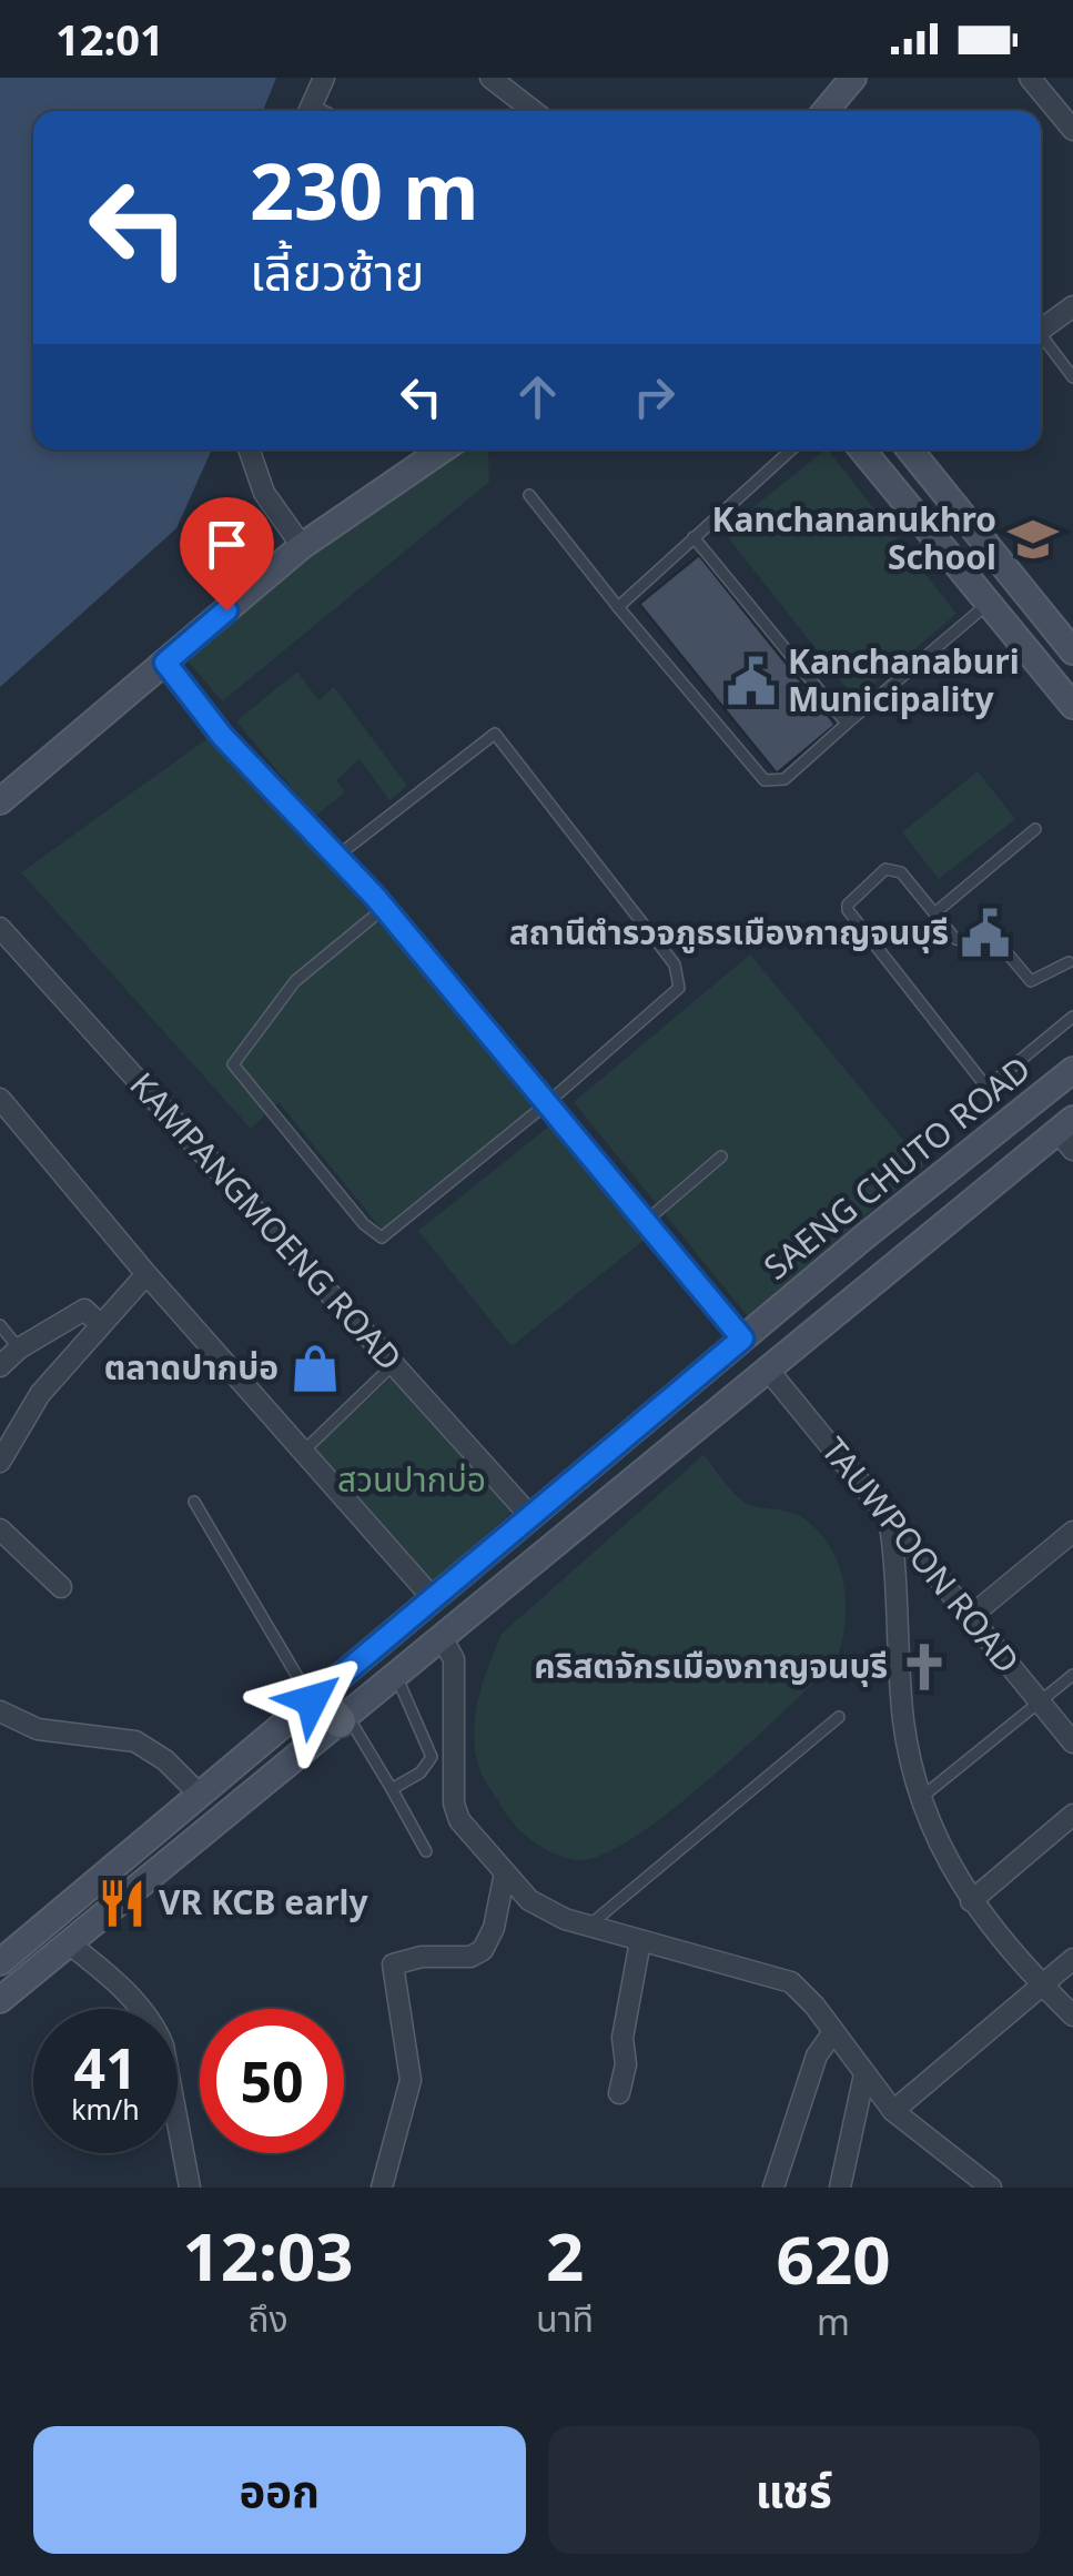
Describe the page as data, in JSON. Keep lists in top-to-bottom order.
{
  "streets": {
    "main road": ["SAENG CHUTO ROAD"],
    "street": ["KAMPANGMOENG ROAD", "TAUWPOON ROAD"]
  },
  "crossings": [
    ["SAENG CHUTO ROAD", "KAMPANGMOENG ROAD"]
  ],
  "parks": ["สวนปากบ่อ"],
  "places": {
    "school or university": ["Kanchananukhro School"],
    "public building": ["Kanchanaburi Municipality", "สถานีตำรวจภูธรเมืองกาญจนบุรี"],
    "shop": ["ตลาดปากบ่อ"],
    "church": ["คริสตจักรเมืองกาญจนบุรี"],
    "restaurant": ["VR KCB early"]
  },
  "page": {
    "status": "12:01",
    "turn": ["230 m", "เลี้ยวซ้าย"],
    "speed": "41 km/h",
    "limit": "50",
    "eta": [
      "12:03",
      "ถึง",
      "2",
      "นาที",
      "620",
      "m"
    ],
    "buttons": ["ออก", "แชร์"]
  }
}
